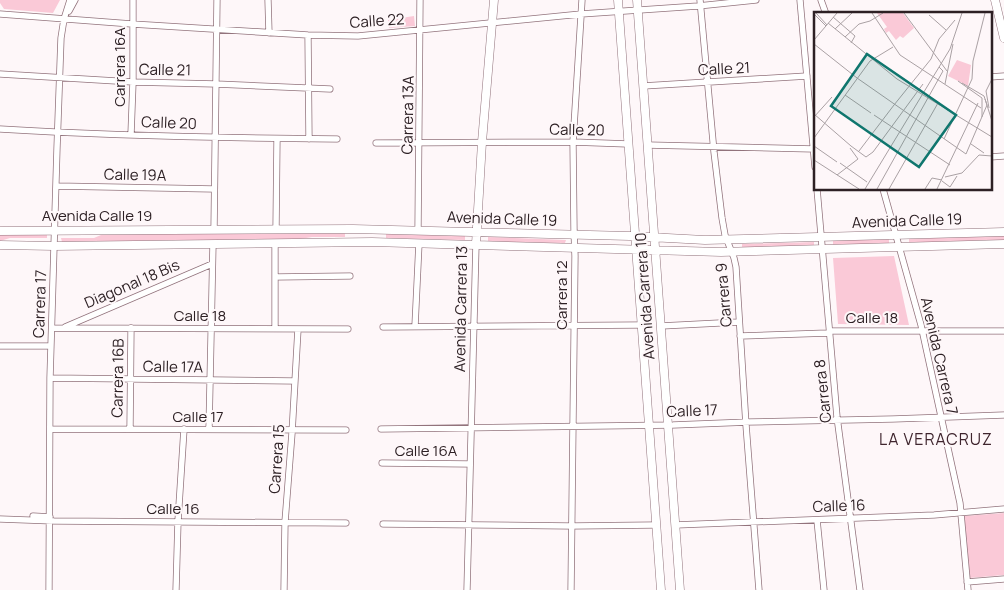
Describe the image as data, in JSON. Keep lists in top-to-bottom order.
{
  "streets": {
    "main road": ["Avenida Calle 19", "Avenida Carrera 10", "Avenida Carrera 13"],
    "street": [
      "Calle 22",
      "Carrera 16A",
      "Calle 21",
      "Carrera 13A",
      "Calle 20",
      "Calle 19A",
      "Diagonal 18 Bis",
      "Carrera 12",
      "Carrera 9",
      "Carrera 17",
      "Calle 18",
      "Avenida Carrera 7",
      "Calle 17A",
      "Carrera 16B",
      "Carrera 8",
      "Calle 17",
      "Calle 16A",
      "Carrera 15",
      "Calle 16"
    ]
  },
  "crossings": [
    ["Calle 22", "Carrera 16A"],
    ["Calle 22", "Carrera 13A"],
    ["Calle 22", "Carrera 12"],
    ["Calle 22", "Carrera 9"],
    ["Calle 22", "Avenida Carrera 10"],
    ["Calle 22", "Carrera 17"],
    ["Calle 22", "Avenida Carrera 13"],
    ["Carrera 16A", "Calle 21"],
    ["Carrera 16A", "Calle 20"],
    ["Calle 21", "Carrera 9"],
    ["Calle 21", "Avenida Carrera 10"],
    ["Calle 21", "Carrera 17"],
    ["Carrera 13A", "Calle 20"],
    ["Carrera 13A", "Avenida Calle 19"],
    ["Calle 20", "Carrera 12"],
    ["Calle 20", "Avenida Carrera 10"],
    ["Calle 20", "Carrera 17"],
    ["Calle 20", "Avenida Carrera 13"],
    ["Calle 19A", "Carrera 17"],
    ["Avenida Calle 19", "Carrera 12"],
    ["Avenida Calle 19", "Carrera 9"],
    ["Avenida Calle 19", "Avenida Carrera 10"],
    ["Avenida Calle 19", "Carrera 17"],
    ["Avenida Calle 19", "Avenida Carrera 13"],
    ["Avenida Calle 19", "Avenida Carrera 7"],
    ["Avenida Calle 19", "Carrera 8"],
    ["Diagonal 18 Bis", "Calle 18"],
    ["Carrera 12", "Calle 17"],
    ["Carrera 9", "Calle 18"],
    ["Carrera 9", "Calle 17"],
    ["Carrera 9", "Calle 16"],
    ["Avenida Carrera 10", "Calle 17"],
    ["Avenida Carrera 10", "Calle 16"],
    ["Carrera 17", "Calle 18"],
    ["Carrera 17", "Calle 17A"],
    ["Carrera 17", "Calle 17"],
    ["Carrera 17", "Calle 16"],
    ["Avenida Carrera 13", "Calle 17"],
    ["Avenida Carrera 13", "Calle 16A"],
    ["Calle 18", "Avenida Carrera 7"],
    ["Calle 18", "Carrera 16B"],
    ["Calle 18", "Carrera 8"],
    ["Calle 18", "Carrera 15"],
    ["Avenida Carrera 7", "Calle 17"],
    ["Avenida Carrera 7", "Calle 16"],
    ["Calle 17A", "Carrera 16B"],
    ["Calle 17A", "Carrera 15"],
    ["Carrera 16B", "Calle 17"],
    ["Carrera 8", "Calle 17"],
    ["Carrera 8", "Calle 16"],
    ["Calle 17", "Carrera 15"],
    ["Carrera 15", "Calle 16"]
  ],
  "districts": ["LA VERACRUZ"]
}
